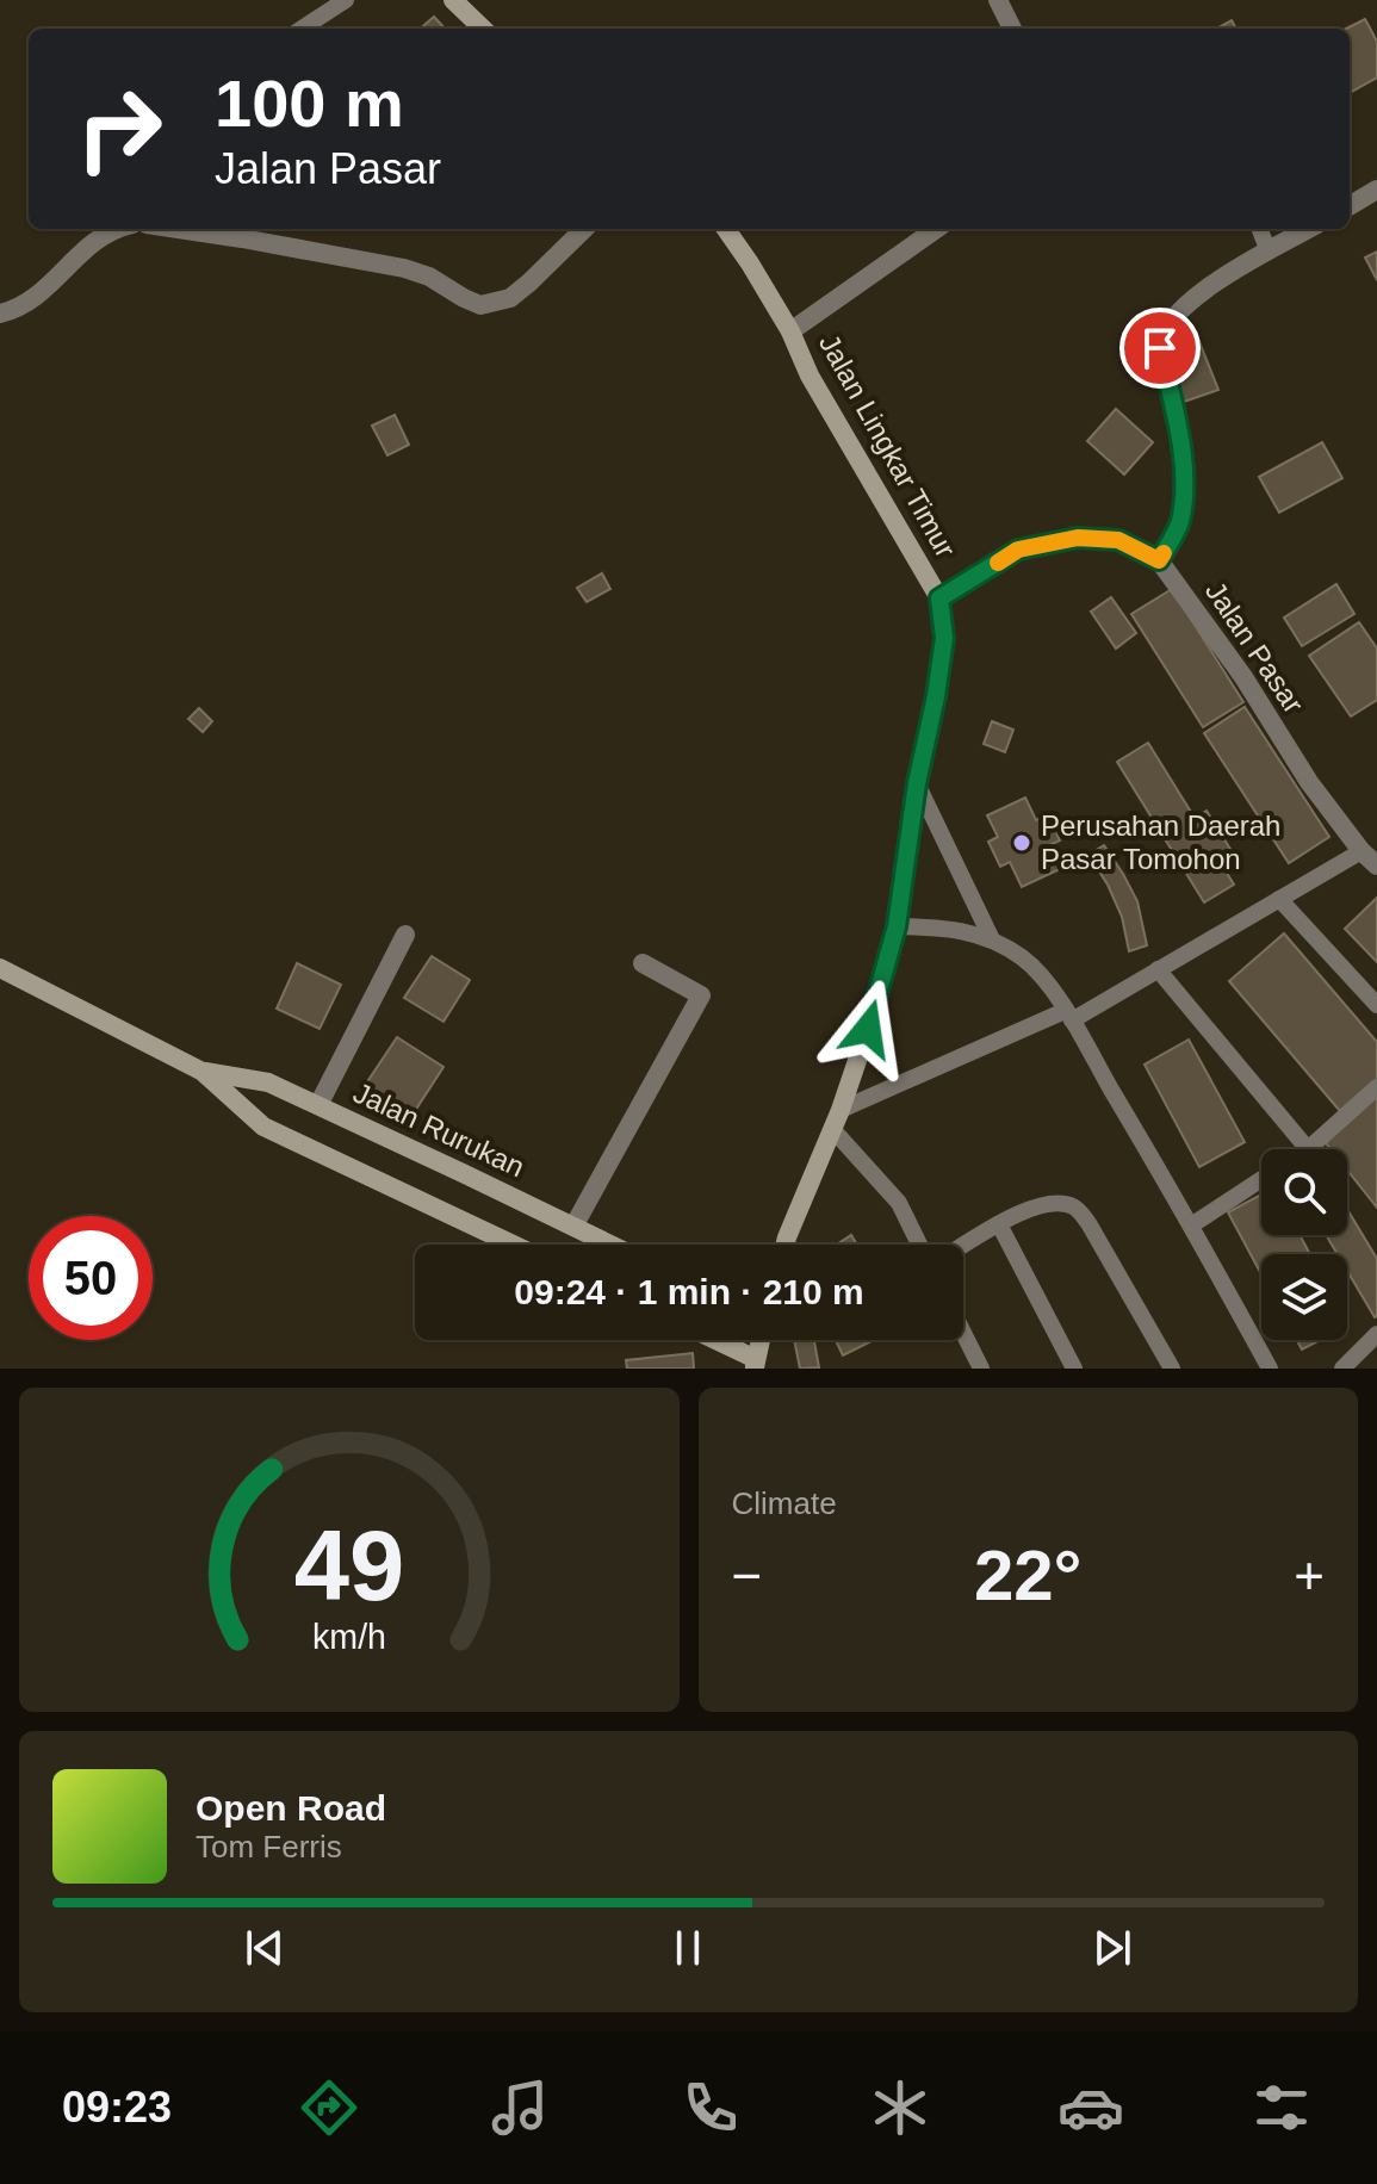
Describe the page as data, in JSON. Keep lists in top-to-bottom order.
{
  "streets": {
    "main road": ["Jalan Lingkar Timur", "Jalan Rurukan"],
    "street": ["Jalan Pasar"]
  },
  "crossings": [
    ["Jalan Lingkar Timur", "Jalan Pasar"]
  ],
  "places": ["Perusahan Daerah Pasar Tomohon"],
  "page": {
    "turn": ["100 m", "Jalan Pasar"],
    "limit": "50",
    "trip": "09:24 · 1 min · 210 m",
    "tile": "Climate",
    "heat": ["−", "22°", "+"],
    "song": ["Open Road", "Tom Ferris"],
    "tabs": "09:23",
    "gauge": ["49", "km/h"]
  }
}
